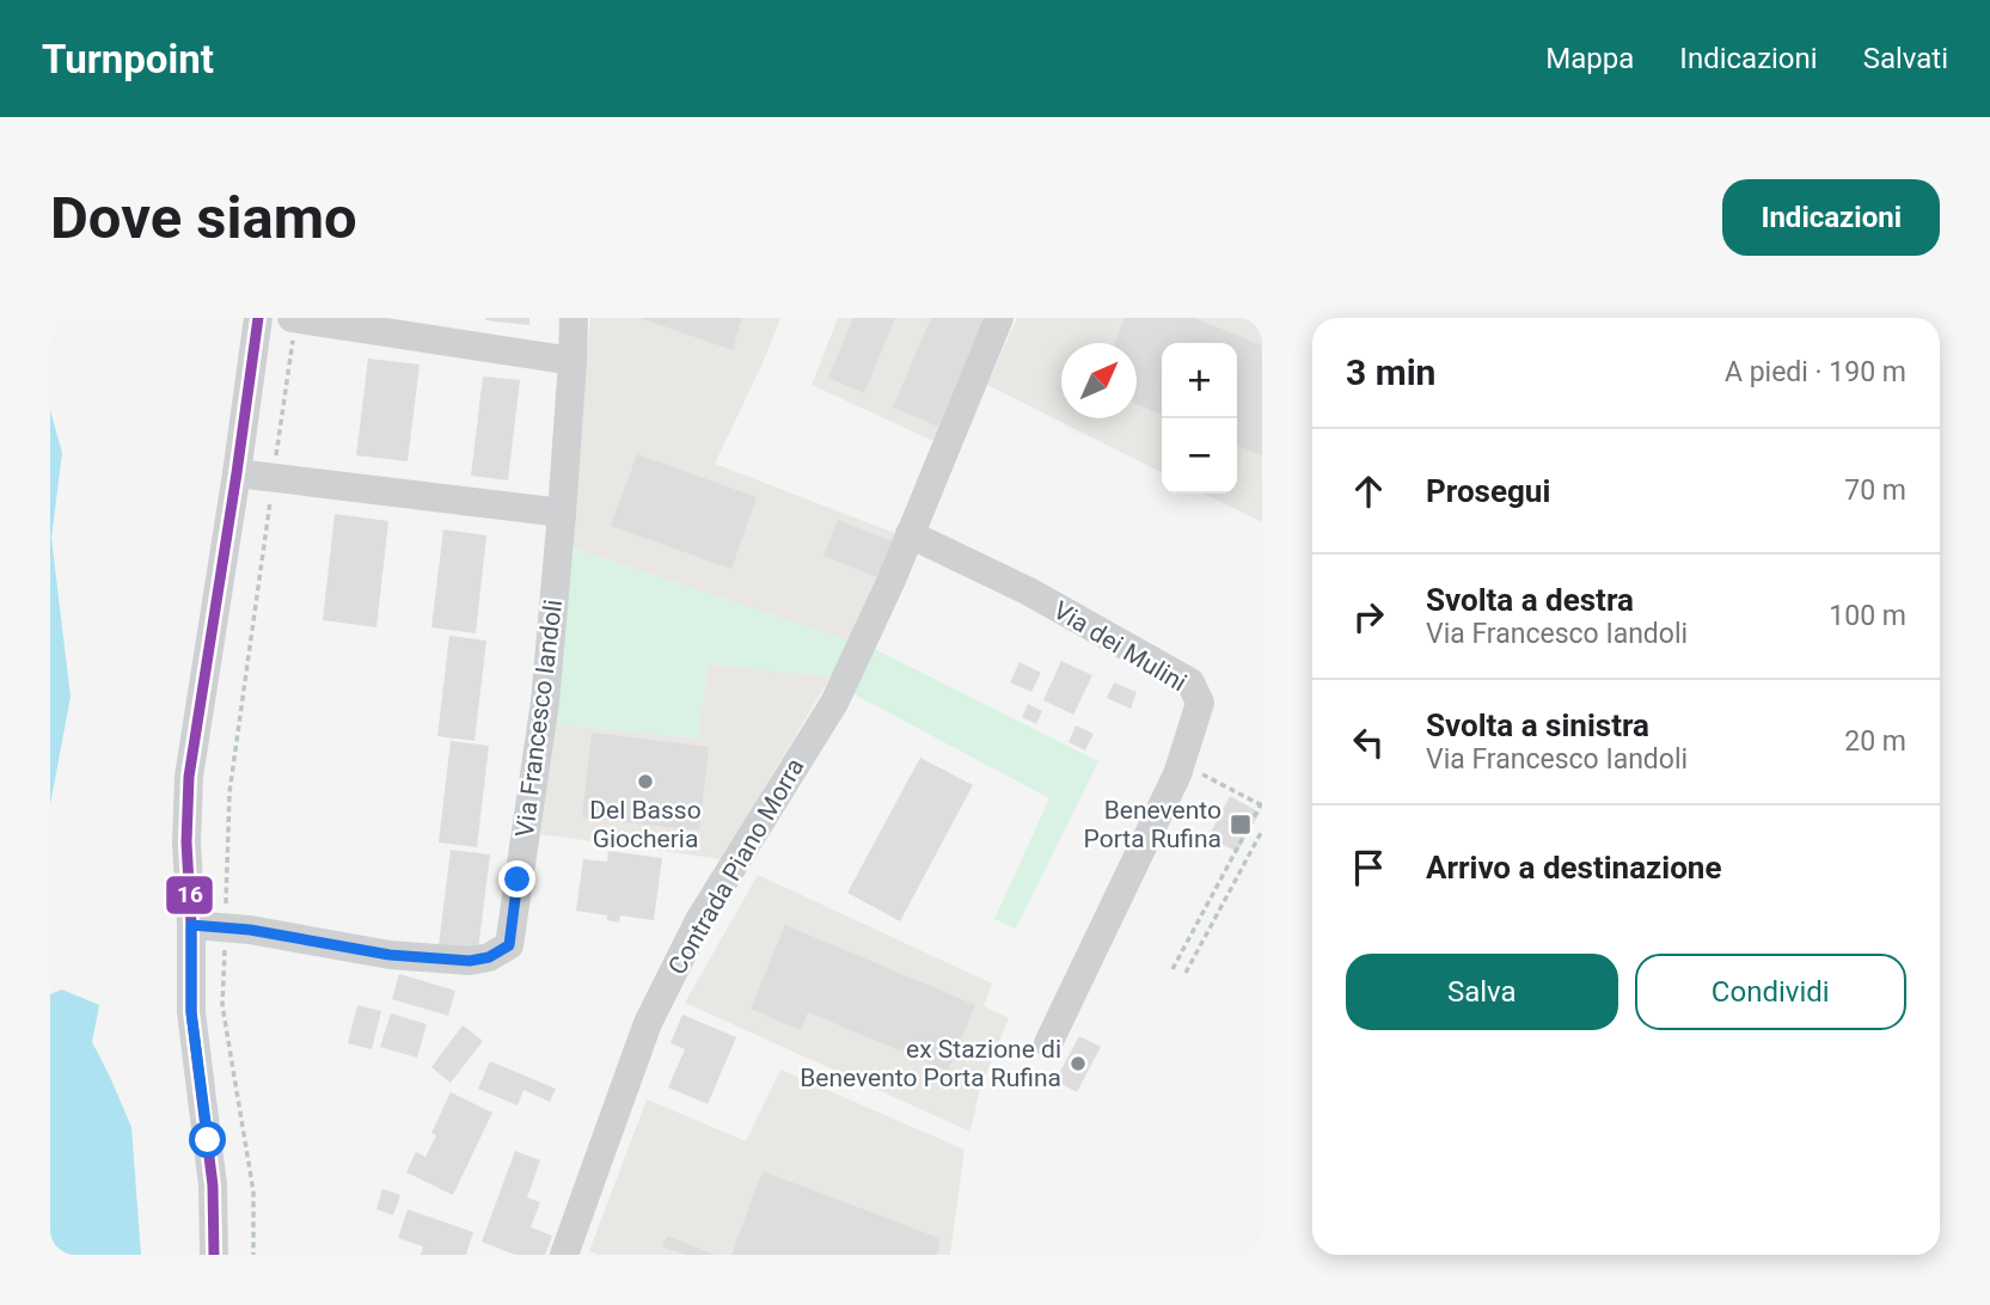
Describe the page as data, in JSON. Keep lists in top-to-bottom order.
{
  "streets": {
    "street": ["Via dei Mulini", "Via Francesco Iandoli", "Contrada Piano Morra"]
  },
  "crossings": [
    ["Via dei Mulini", "Contrada Piano Morra"]
  ],
  "places": {
    "other": ["Del Basso Giocheria", "ex Stazione di Benevento Porta Rufina"],
    "transit": ["Benevento Porta Rufina"]
  },
  "lines": ["transit line 16"],
  "north": "top right",
  "page": {
    "header": "Turnpoint",
    "nav": ["Mappa", "Indicazioni", "Salvati"],
    "buttons": [
      "Indicazioni",
      ["Salva", "Condividi"]
    ],
    "title": "Dove siamo",
    "heading": ["3 min", "A piedi · 190 m"],
    "map_buttons": ["+", "−"],
    "list": [
      ["Prosegui", "70 m"],
      ["Svolta a destra", "Via Francesco Iandoli", "100 m"],
      ["Svolta a sinistra", "Via Francesco Iandoli", "20 m"],
      "Arrivo a destinazione"
    ]
  }
}
